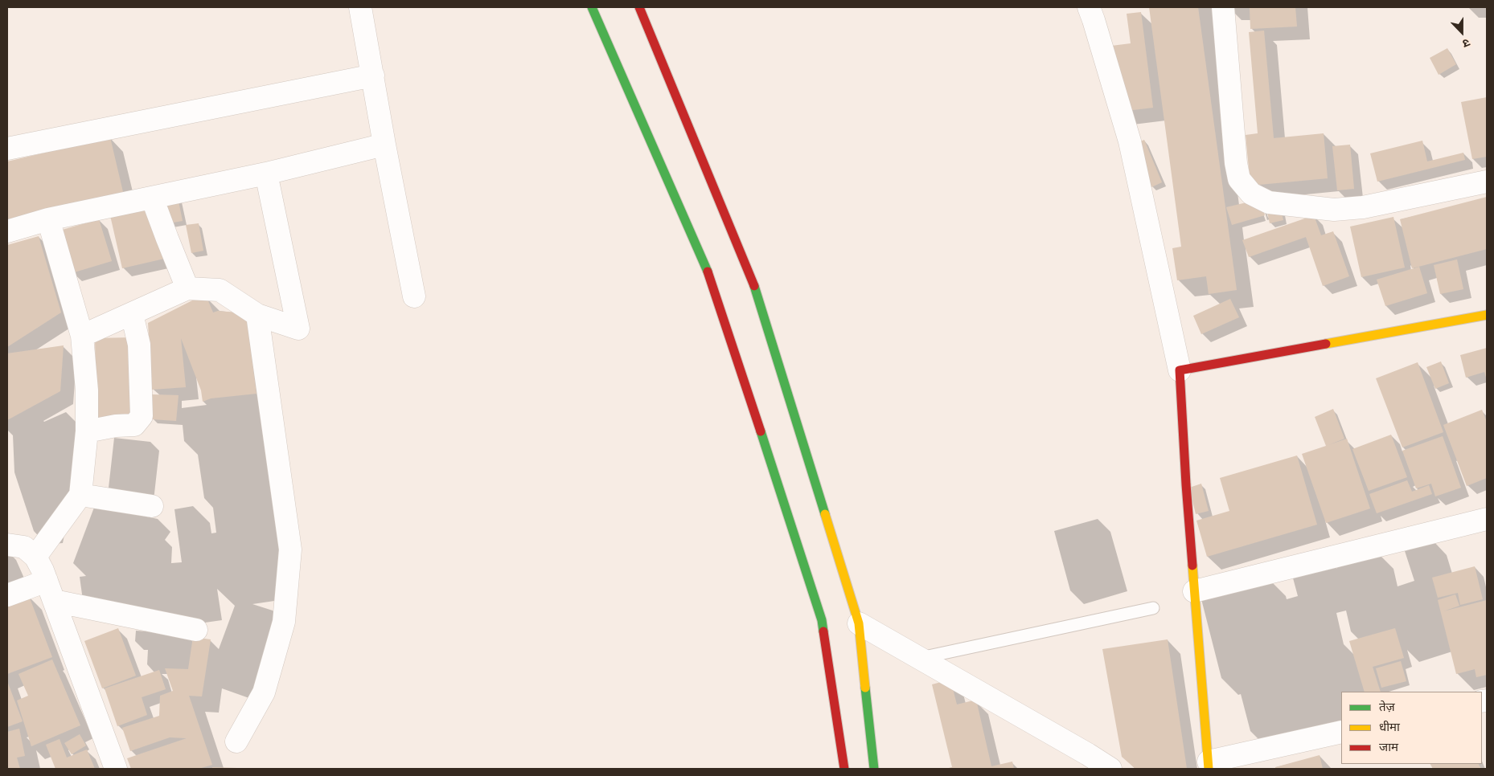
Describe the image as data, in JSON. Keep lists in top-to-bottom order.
{
  "legend": ["तेज़", "धीमा", "जाम"],
  "north": "bottom"
}
